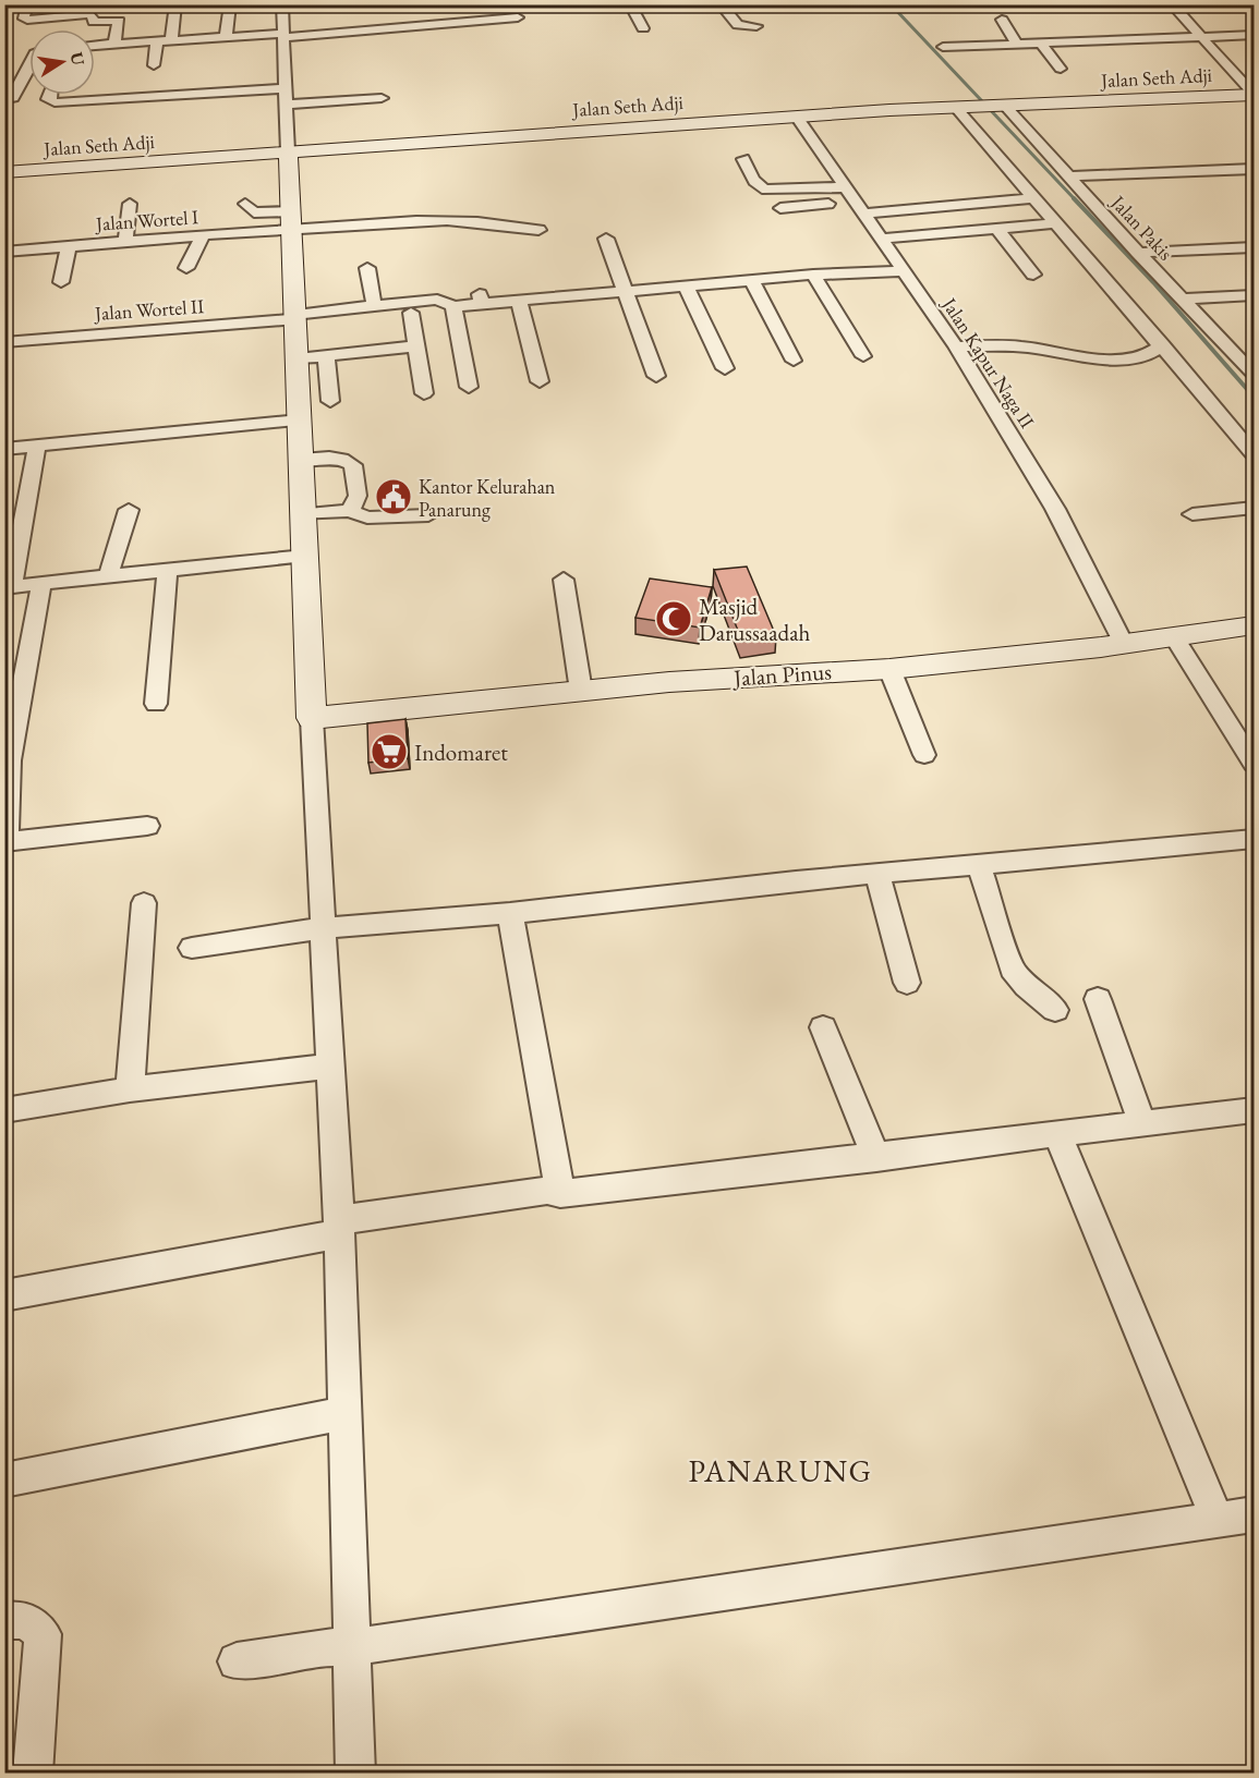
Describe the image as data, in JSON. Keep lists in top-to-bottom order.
{
  "streets": {
    "street": [
      "Jalan Seth Adji",
      "Jalan Wortel I",
      "Jalan Pakis",
      "Jalan Wortel II",
      "Jalan Kapur Naga II",
      "Jalan Pinus"
    ]
  },
  "crossings": [
    ["Jalan Seth Adji", "Jalan Pakis"],
    ["Jalan Seth Adji", "Jalan Kapur Naga II"],
    ["Jalan Wortel II", "Jalan Kapur Naga II"],
    ["Jalan Kapur Naga II", "Jalan Pinus"]
  ],
  "districts": ["PANARUNG"],
  "places": {
    "public building": ["Kantor Kelurahan Panarung"],
    "mosque": ["Masjid Darussaadah"],
    "supermarket": ["Indomaret"]
  },
  "north": "right"
}
